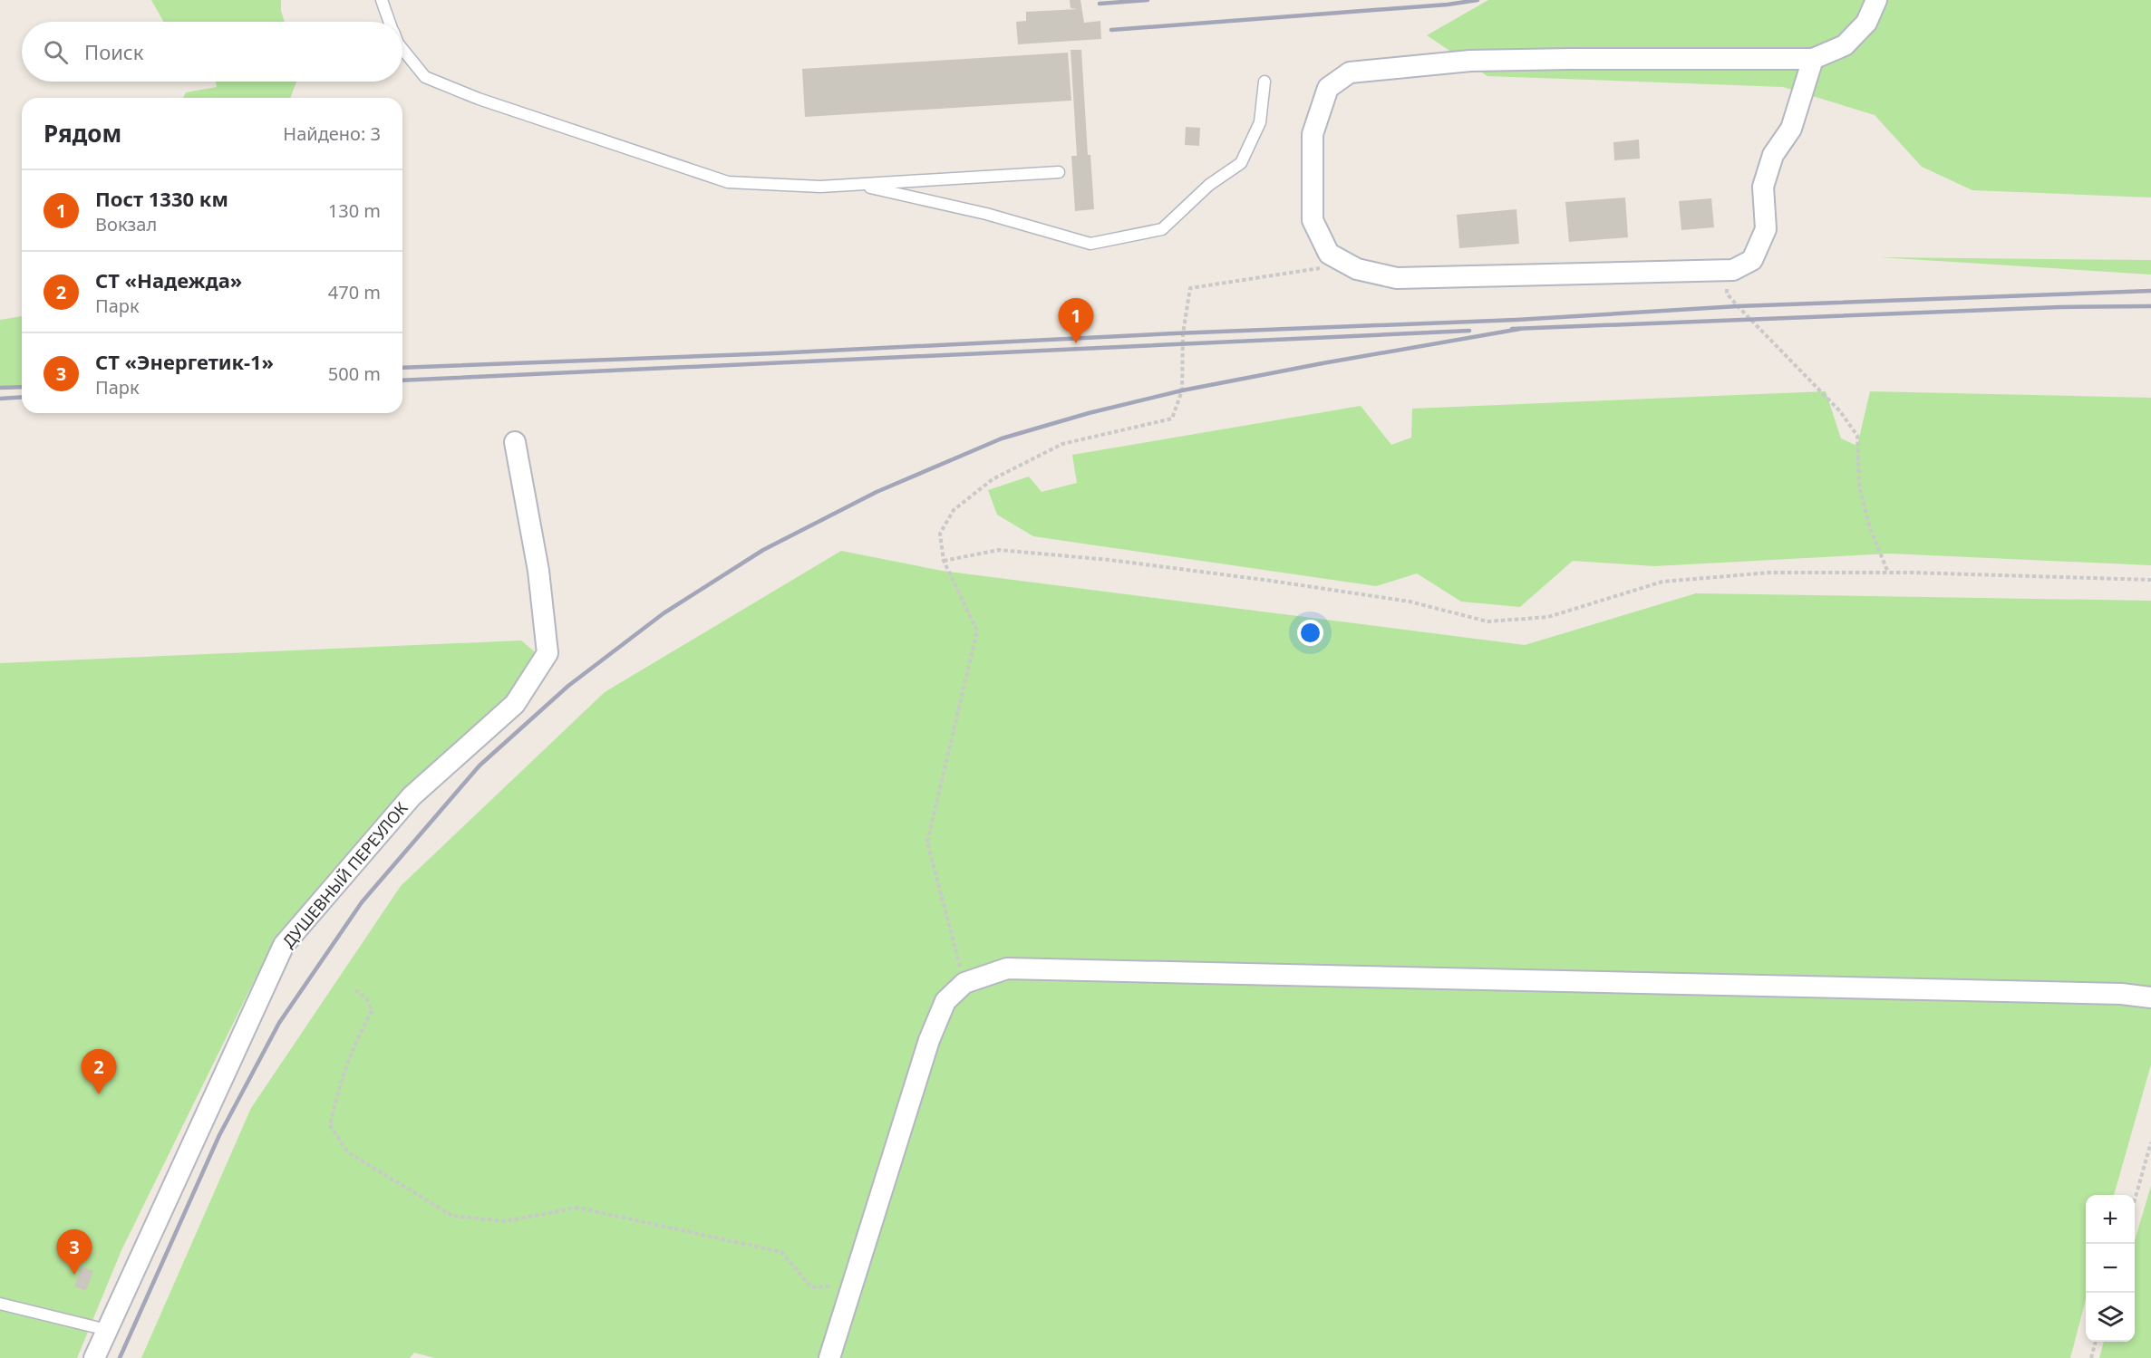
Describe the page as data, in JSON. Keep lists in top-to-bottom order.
{
  "streets": {
    "street": ["ДУШЕВНЫЙ ПЕРЕУЛОК"]
  },
  "page": {
    "search": "Поиск",
    "heading": ["Рядом", "Найдено: 3"],
    "list": [
      {
        "mark": "1",
        "name": "Пост 1330 км",
        "note": "Вокзал",
        "value": "130 m"
      },
      {
        "mark": "2",
        "name": "СТ «Надежда»",
        "note": "Парк",
        "value": "470 m"
      },
      {
        "mark": "3",
        "name": "СТ «Энергетик-1»",
        "note": "Парк",
        "value": "500 m"
      }
    ],
    "pins": ["1", "2", "3"],
    "map_buttons": ["+", "−"]
  }
}
